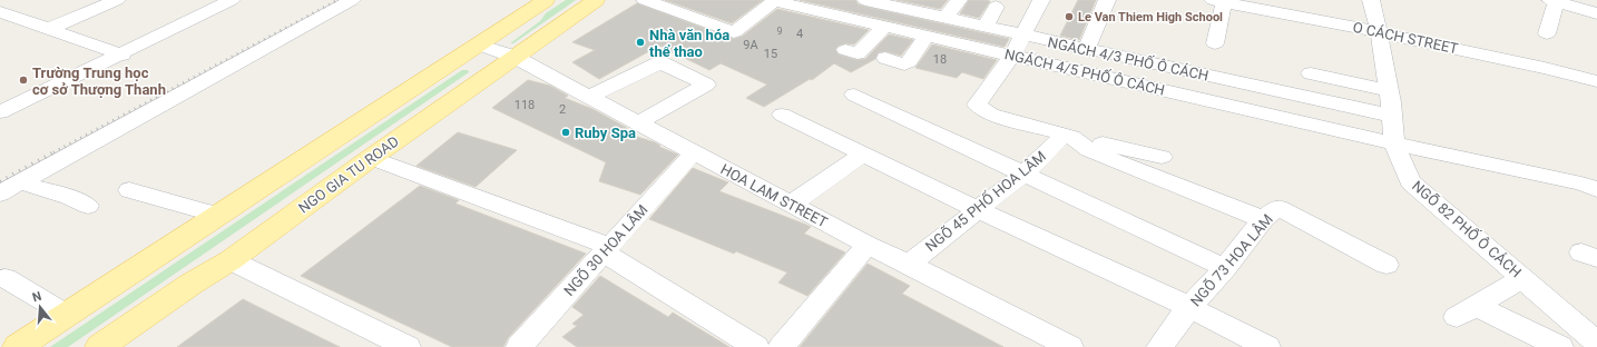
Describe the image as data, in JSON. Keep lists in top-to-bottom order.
{
  "streets": {
    "main road": ["NGO GIA TU ROAD"],
    "street": [
      "O CÁCH STREET",
      "NGÁCH 4/3 PHỐ Ô CÁCH",
      "NGÁCH 4/5 PHỐ Ô CÁCH",
      "HOA LAM STREET",
      "NGÕ 45 PHỐ HOA LÂM",
      "NGÕ 82 PHỐ Ô CÁCH",
      "NGÕ 30 HOA LÂM",
      "NGÕ 73 HOA LÂM"
    ]
  },
  "crossings": [
    ["O CÁCH STREET", "NGÕ 82 PHỐ Ô CÁCH"],
    ["NGÁCH 4/3 PHỐ Ô CÁCH", "NGÕ 82 PHỐ Ô CÁCH"],
    ["NGÁCH 4/5 PHỐ Ô CÁCH", "NGÕ 45 PHỐ HOA LÂM"],
    ["NGÁCH 4/5 PHỐ Ô CÁCH", "NGÕ 82 PHỐ Ô CÁCH"],
    ["NGO GIA TU ROAD", "HOA LAM STREET"],
    ["HOA LAM STREET", "NGÕ 45 PHỐ HOA LÂM"],
    ["HOA LAM STREET", "NGÕ 30 HOA LÂM"]
  ],
  "places": [
    "Le Van Thiem High School",
    "Nhà văn hóa thể thao",
    "Trường Trung học cơ sở Thượng Thanh",
    "Ruby Spa"
  ],
  "house_numbers": [
    "9",
    "4",
    "9A",
    "15",
    "18",
    "118",
    "2"
  ],
  "north": "top"
}
